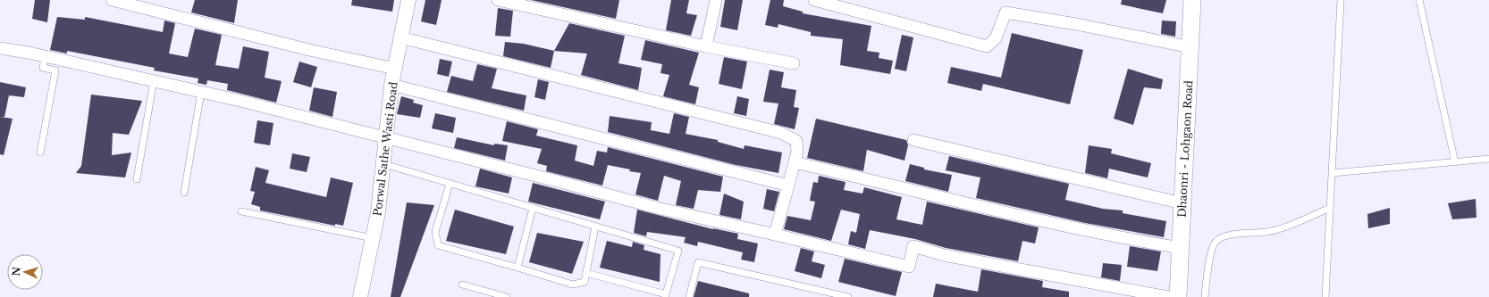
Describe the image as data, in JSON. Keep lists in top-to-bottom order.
{
  "streets": {
    "main road": ["Dhaonri - Lohgaon Road"],
    "street": ["Porwal Sathe Wasti Road"]
  },
  "north": "left"
}
